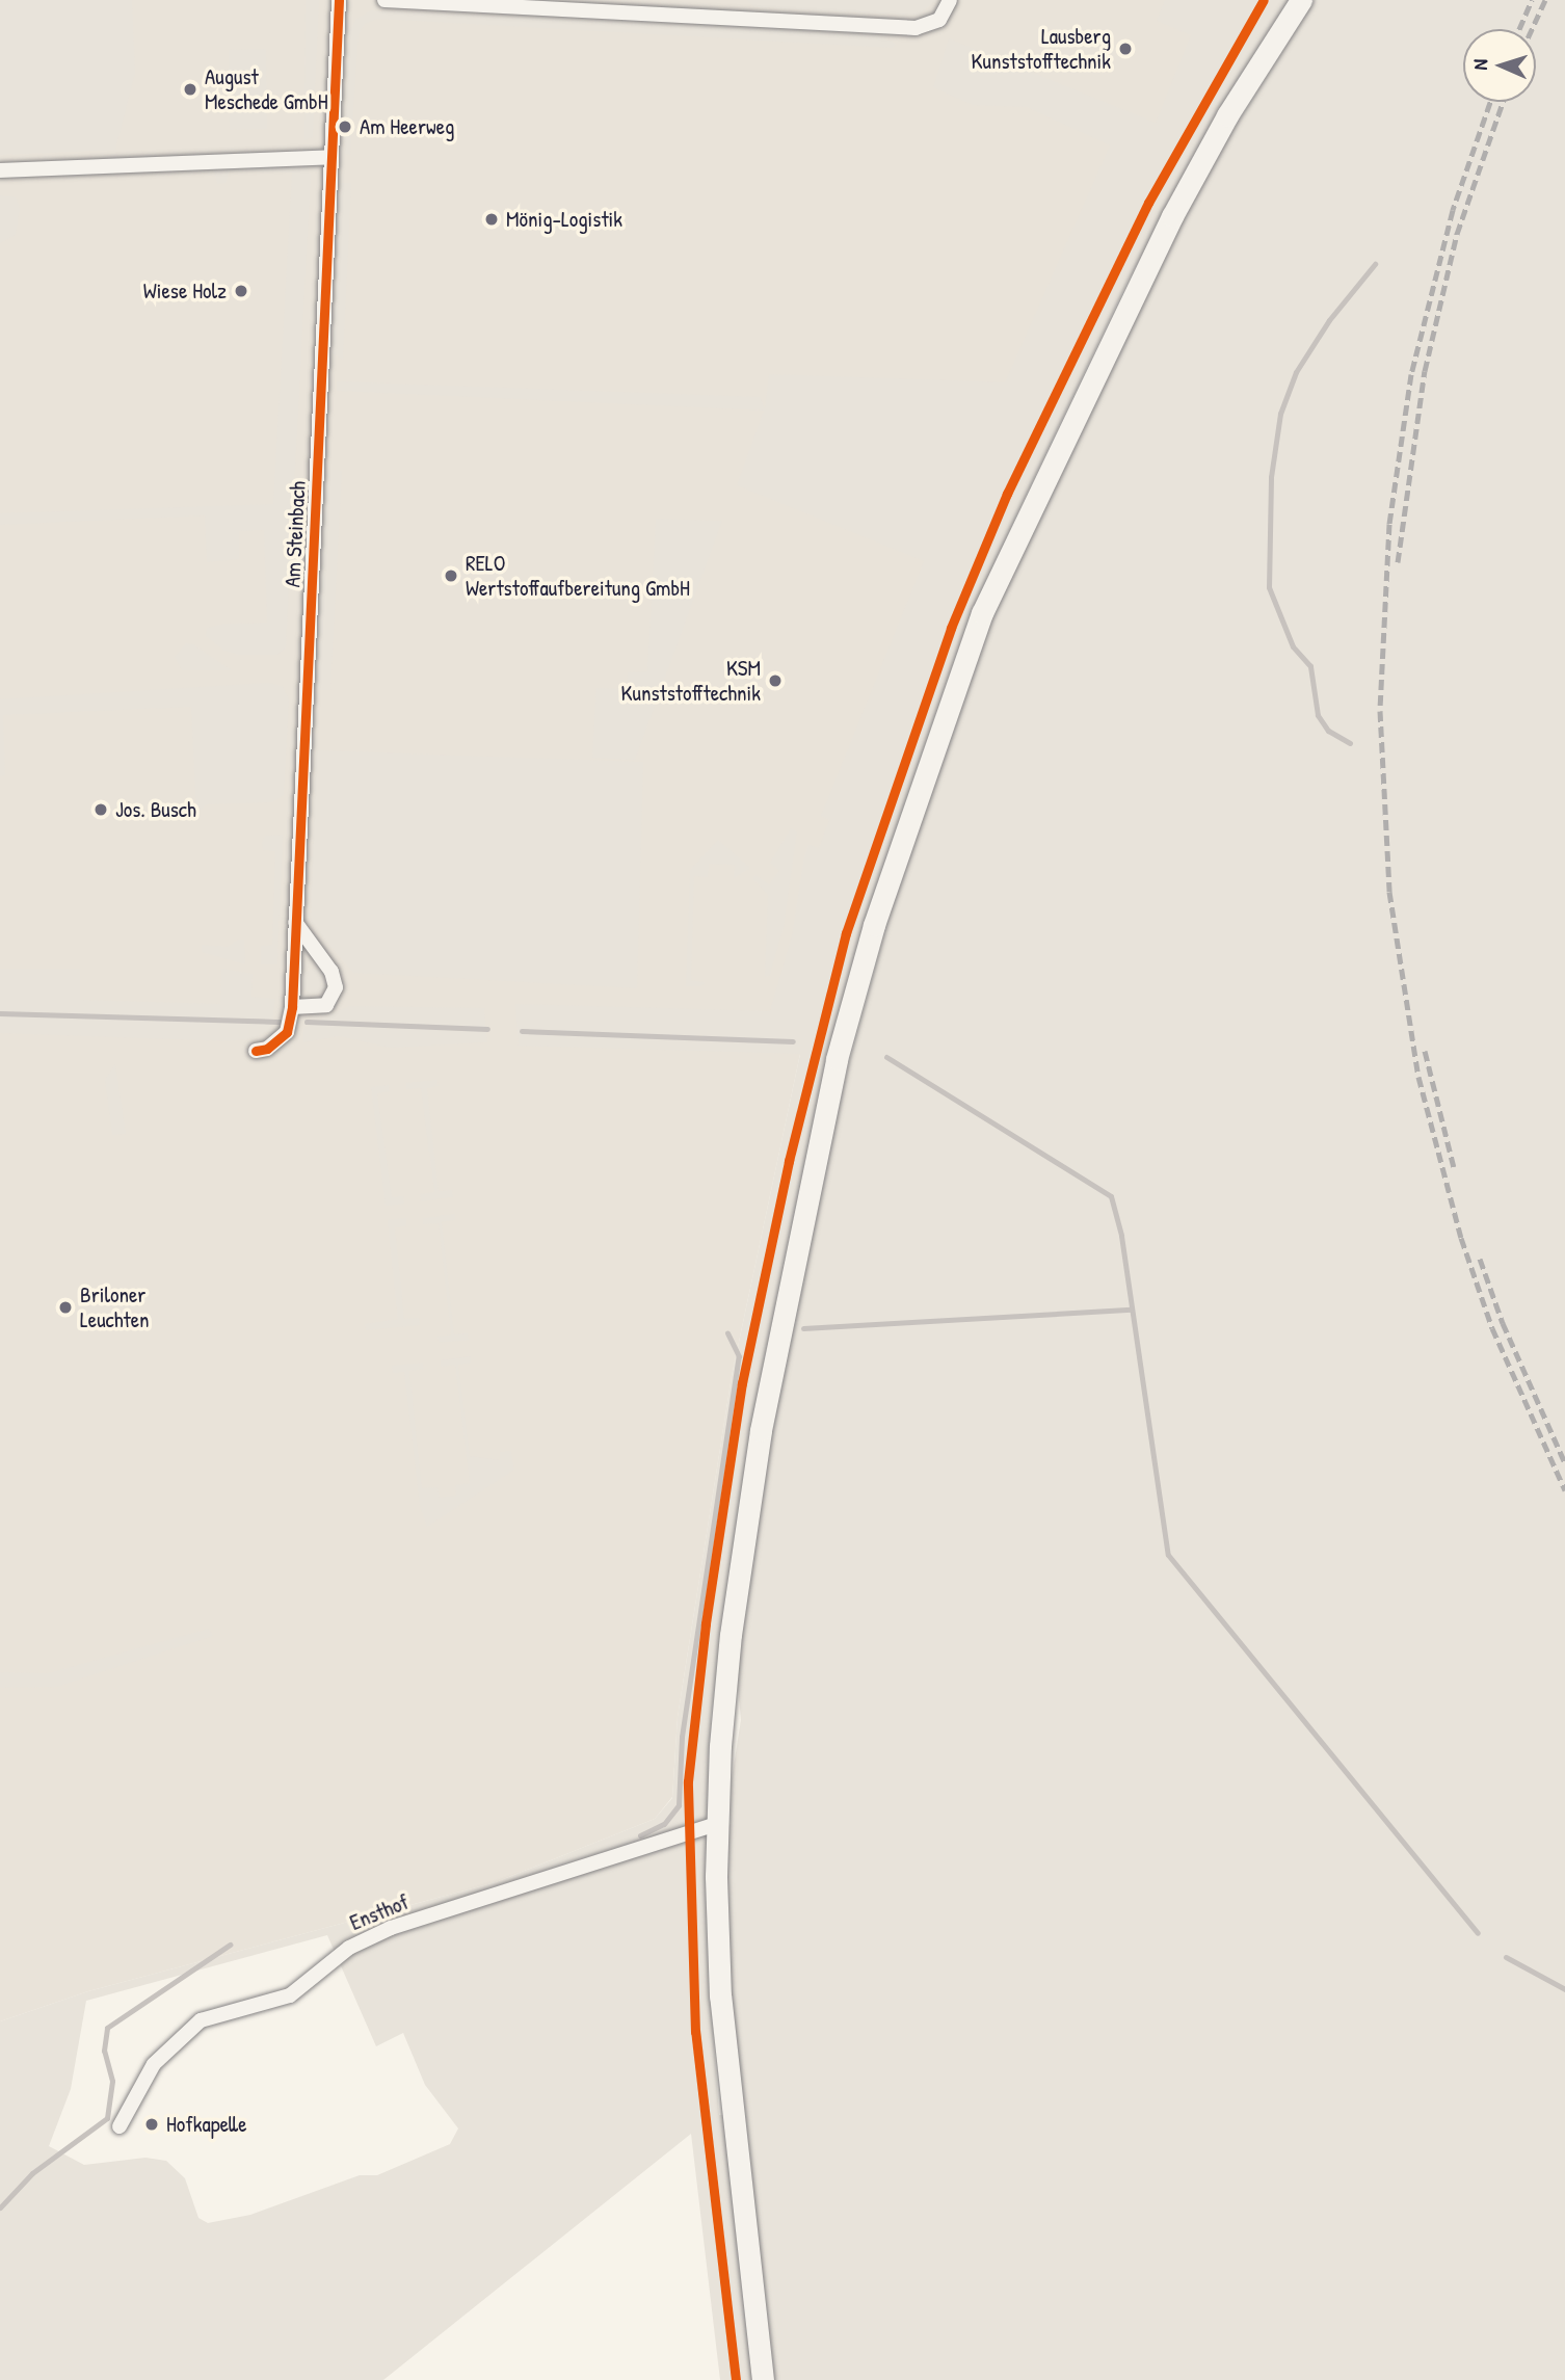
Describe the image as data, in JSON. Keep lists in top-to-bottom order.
{
  "streets": {
    "street": ["Am Steinbach", "Ensthof"]
  },
  "places": [
    "Lausberg Kunststofftechnik",
    "August Meschede GmbH",
    "Am Heerweg",
    "Mönig-Logistik",
    "Wiese Holz",
    "RELO Wertstoffaufbereitung GmbH",
    "KSM Kunststofftechnik",
    "Jos. Busch",
    "Briloner Leuchten",
    "Hofkapelle"
  ],
  "north": "left"
}
